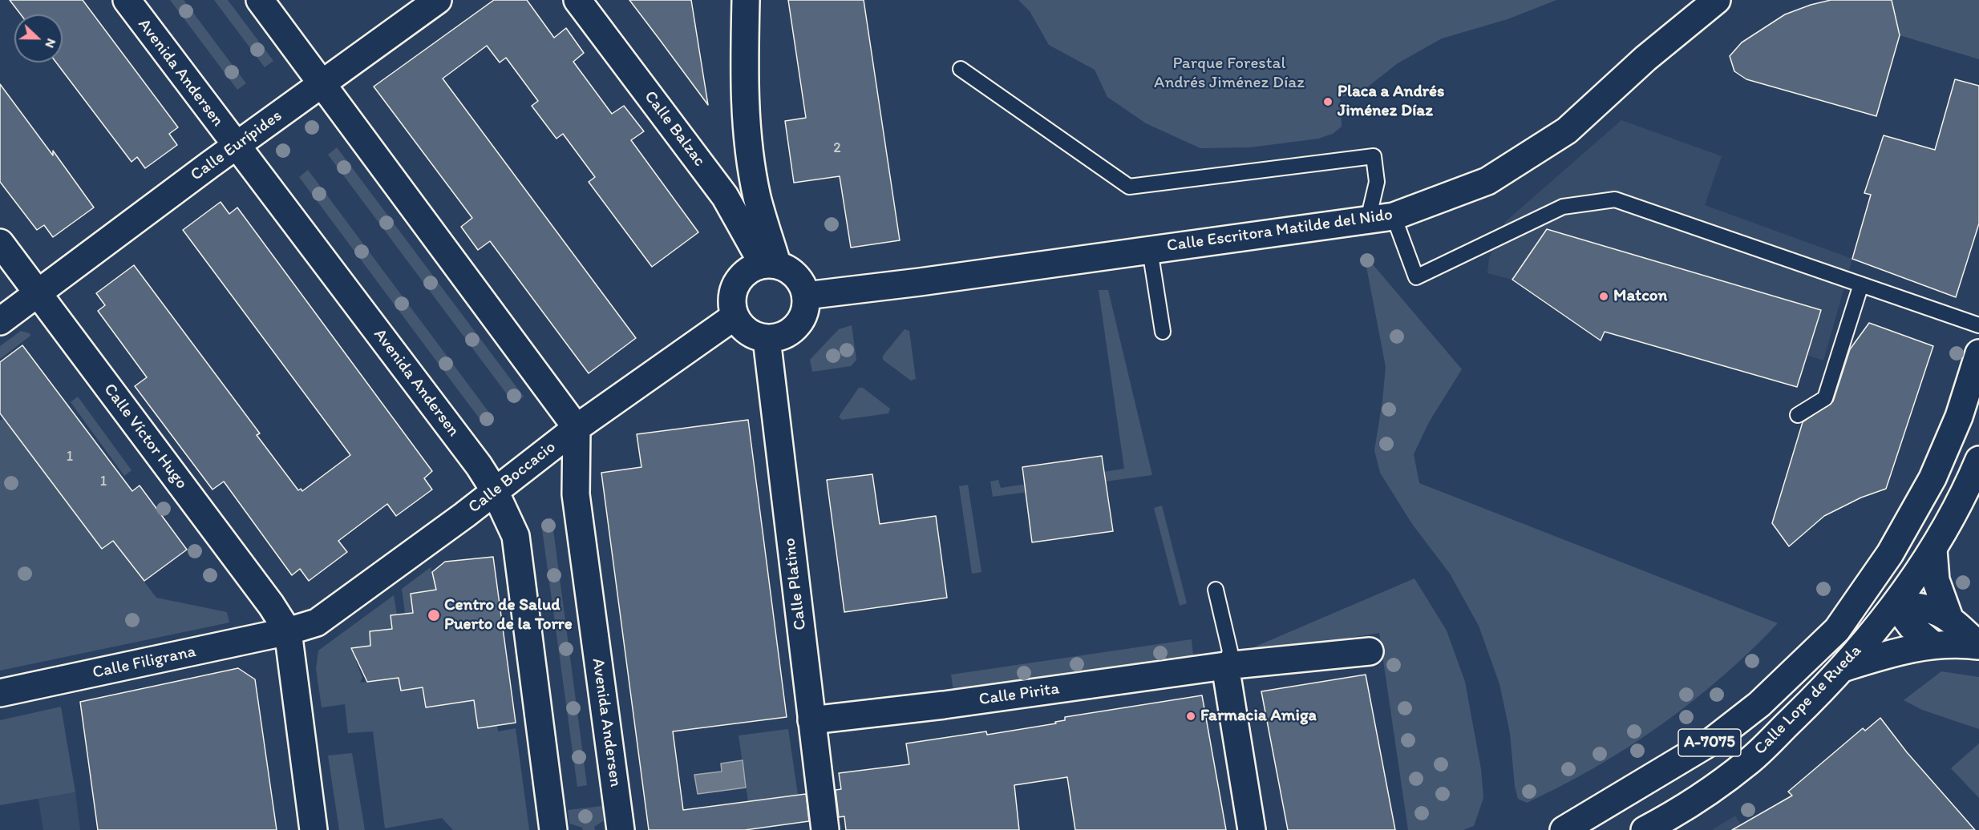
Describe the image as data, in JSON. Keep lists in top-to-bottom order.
{
  "streets": {
    "street": [
      "Avenida Andersen",
      "Calle Balzac",
      "Calle Eurípides",
      "Calle Escritora Matilde del Nido",
      "Calle Víctor Hugo",
      "Calle Boccacio",
      "Calle Platino",
      "Calle Filigrana",
      "Calle Pirita",
      "Calle Lope de Rueda",
      "A-7075"
    ]
  },
  "crossings": [
    ["Avenida Andersen", "Calle Eurípides"],
    ["Avenida Andersen", "Calle Boccacio"],
    ["Calle Balzac", "Calle Escritora Matilde del Nido"],
    ["Calle Balzac", "Calle Boccacio"],
    ["Calle Balzac", "Calle Platino"],
    ["Calle Eurípides", "Calle Víctor Hugo"],
    ["Calle Escritora Matilde del Nido", "Calle Boccacio"],
    ["Calle Escritora Matilde del Nido", "Calle Platino"],
    ["Calle Víctor Hugo", "Calle Boccacio"],
    ["Calle Víctor Hugo", "Calle Filigrana"],
    ["Calle Boccacio", "Calle Platino"],
    ["Calle Boccacio", "Calle Filigrana"],
    ["Calle Platino", "Calle Pirita"]
  ],
  "parks": ["Parque Forestal Andrés Jiménez Díaz"],
  "places": [
    "Placa a Andrés Jiménez Díaz",
    "Matcon",
    "Centro de Salud Puerto de la Torre",
    "Farmacia Amiga"
  ],
  "house_numbers": ["2", "1", "1"],
  "north": "right"
}
